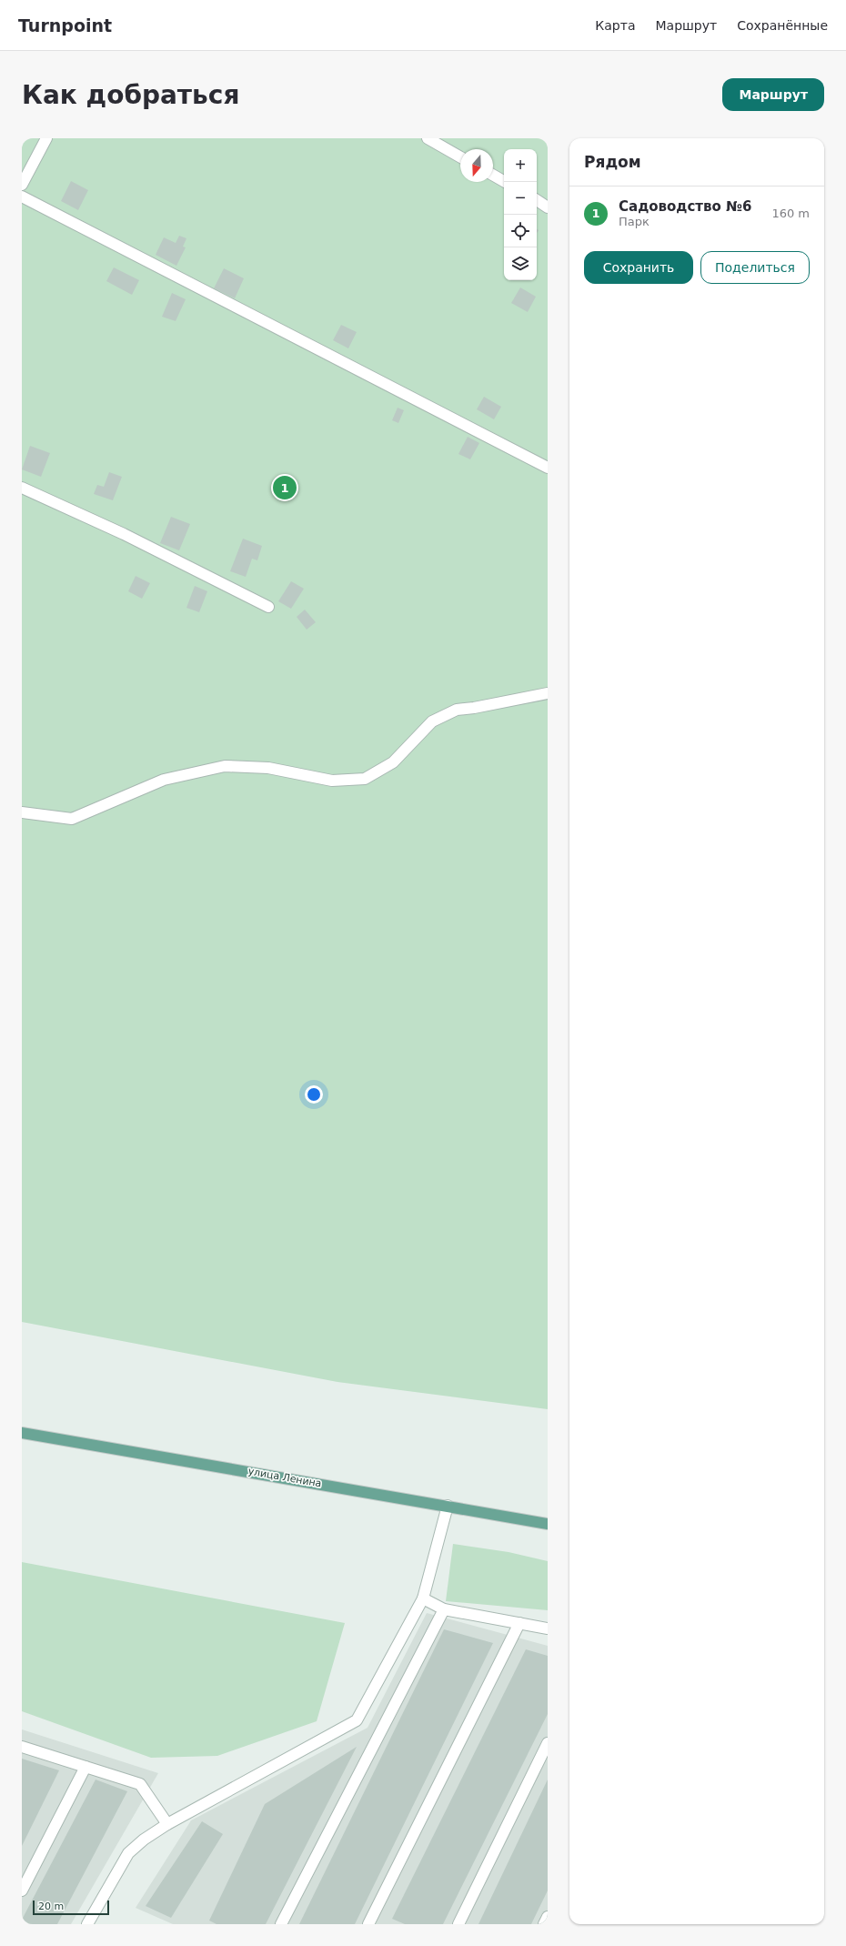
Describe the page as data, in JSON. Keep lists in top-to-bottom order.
{
  "streets": {
    "main road": ["улица Ленина"]
  },
  "scale_bar": "20 m",
  "north": "bottom",
  "page": {
    "header": "Turnpoint",
    "nav": ["Карта", "Маршрут", "Сохранённые"],
    "buttons": [
      "Маршрут",
      ["Сохранить", "Поделиться"]
    ],
    "title": "Как добраться",
    "heading": "Рядом",
    "map_buttons": ["+", "−"],
    "list": [
      {
        "mark": "1",
        "name": "Садоводство №6",
        "note": "Парк",
        "value": "160 m"
      }
    ],
    "pins": "1",
    "scale": "20 m"
  }
}
